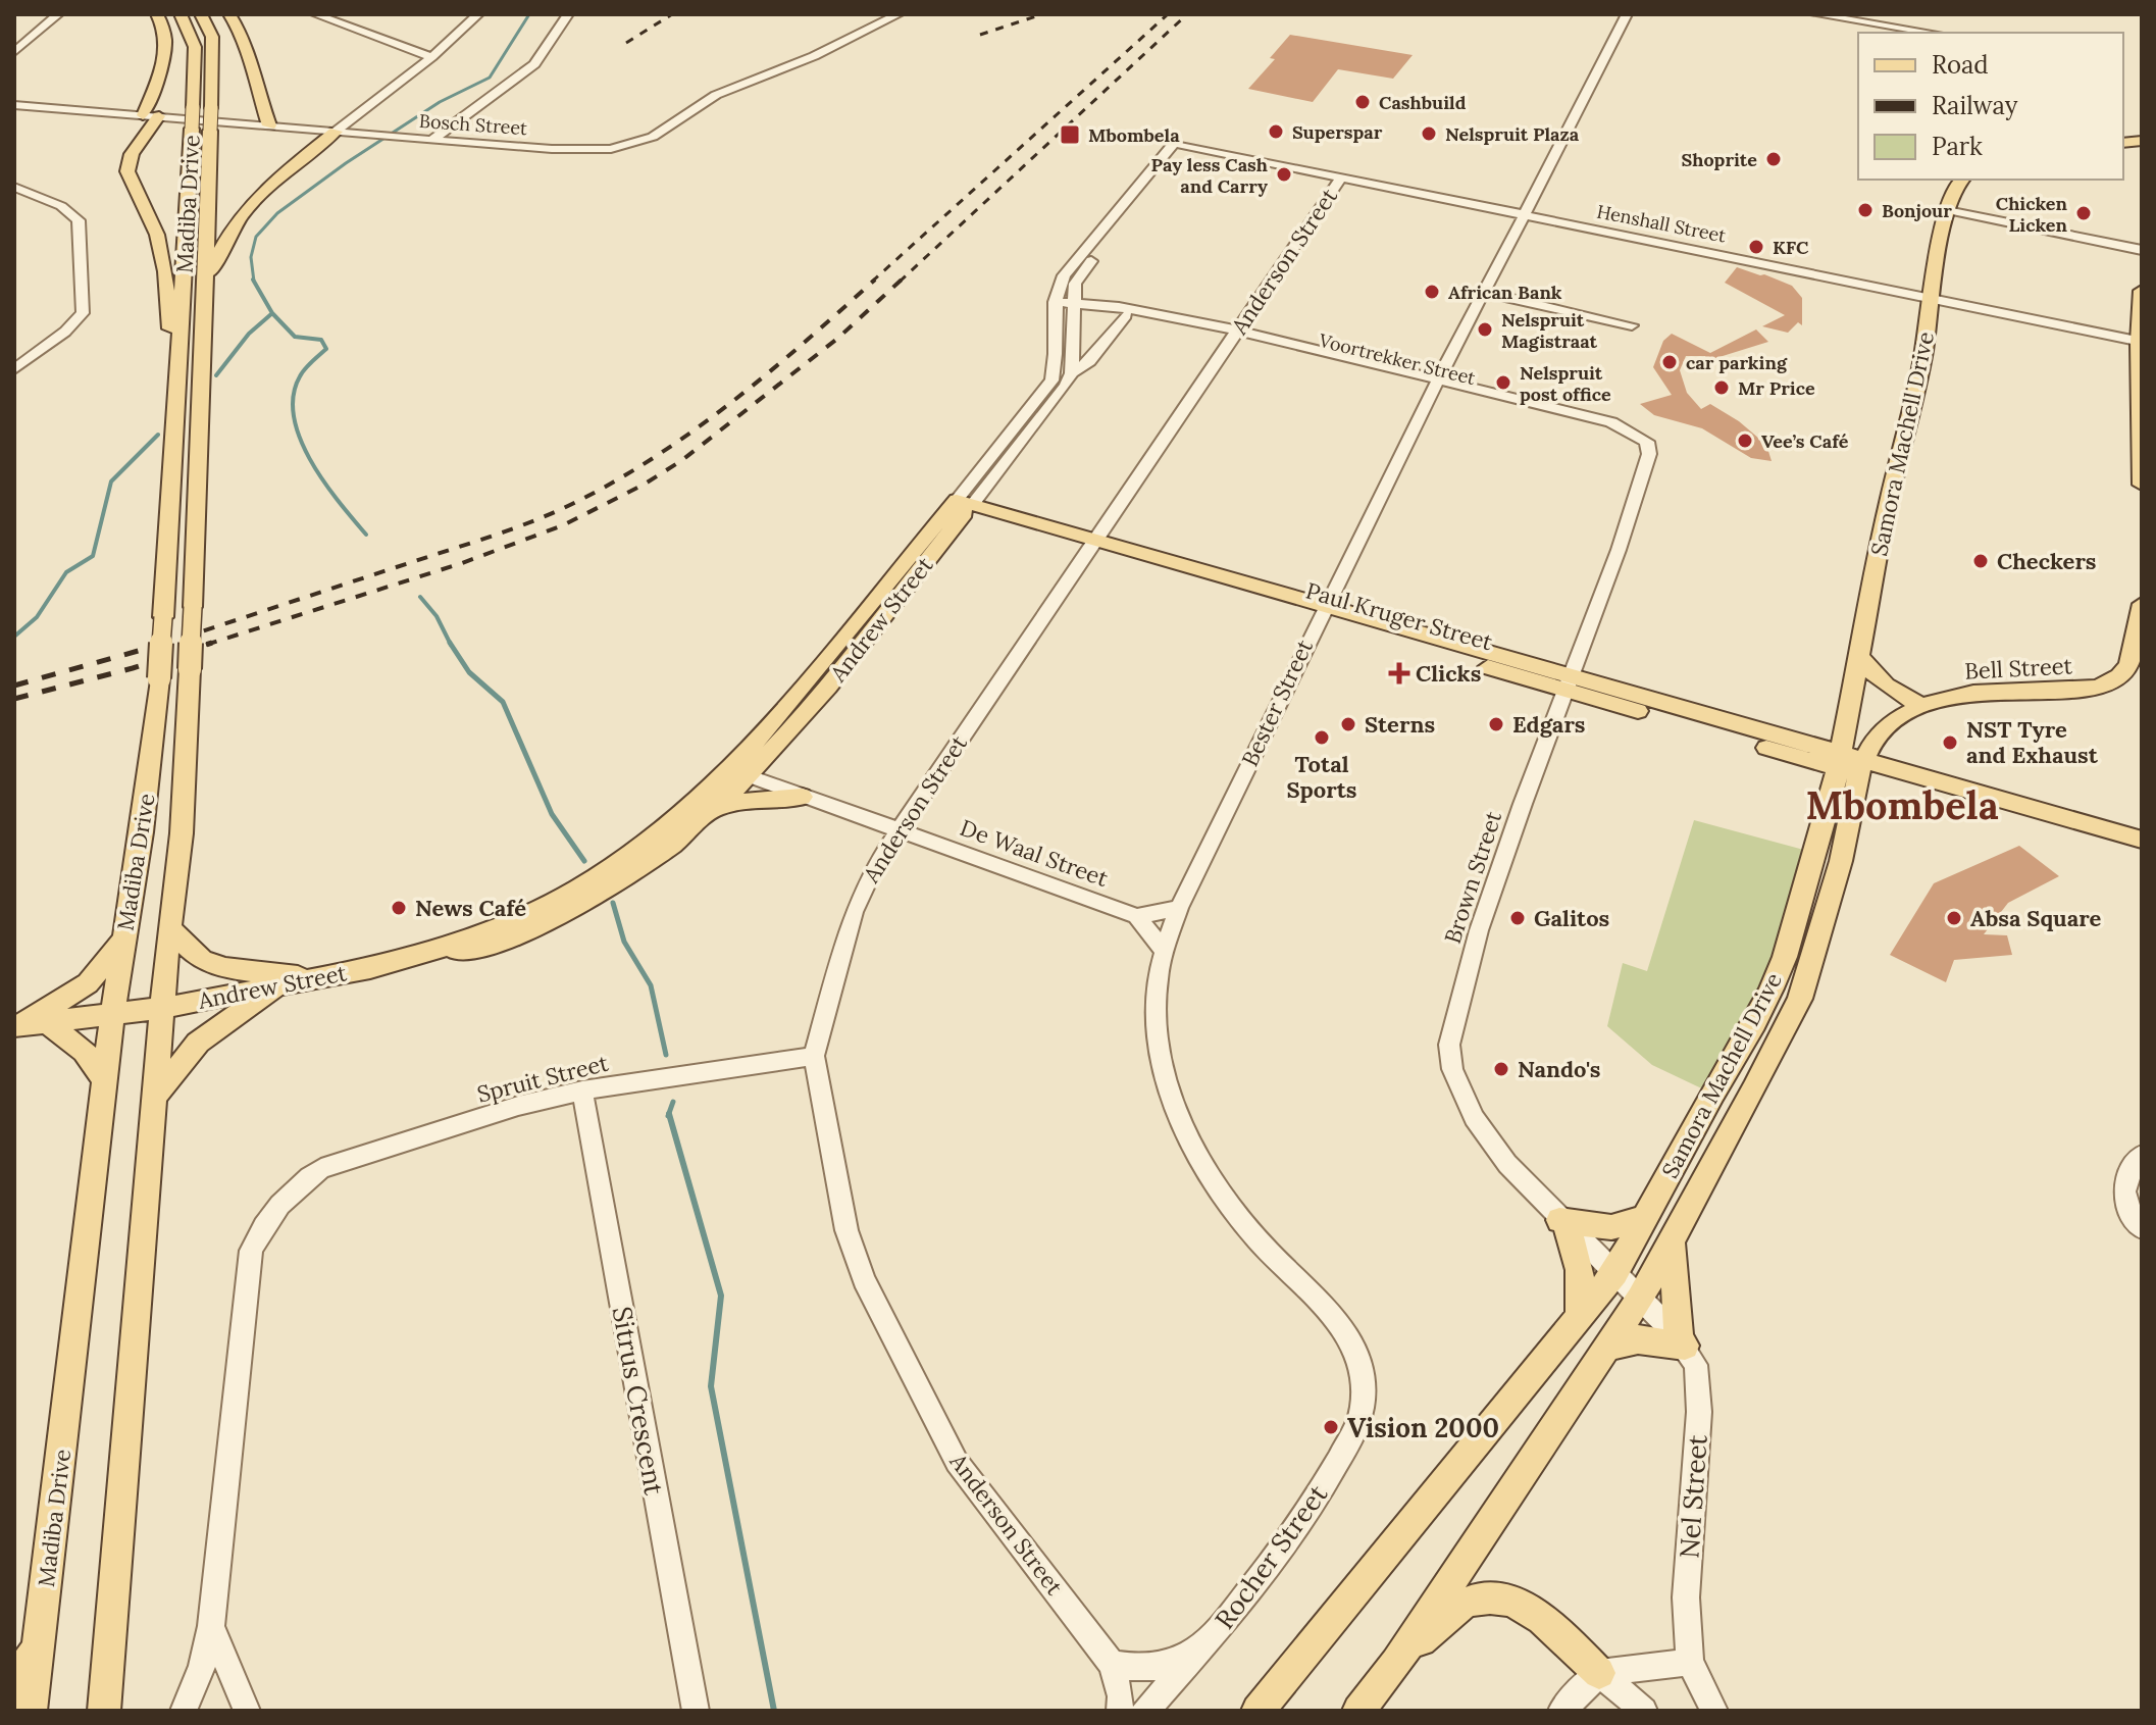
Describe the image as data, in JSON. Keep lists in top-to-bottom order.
{
  "streets": {
    "main road": [
      "Madiba Drive",
      "Samora Machell Drive",
      "Paul Kruger Street",
      "Andrew Street",
      "Bell Street"
    ],
    "street": [
      "Bosch Street",
      "Henshall Street",
      "Anderson Street",
      "Voortrekker Street",
      "Bester Street",
      "De Waal Street",
      "Brown Street",
      "Spruit Street",
      "Sitrus Crescent",
      "Nel Street",
      "Rocher Street"
    ]
  },
  "crossings": [
    ["Madiba Drive", "Andrew Street"],
    ["Henshall Street", "Anderson Street"],
    ["Henshall Street", "Samora Machell Drive"],
    ["Henshall Street", "Andrew Street"],
    ["Henshall Street", "Bester Street"],
    ["Anderson Street", "Voortrekker Street"],
    ["Anderson Street", "Paul Kruger Street"],
    ["Anderson Street", "De Waal Street"],
    ["Anderson Street", "Spruit Street"],
    ["Voortrekker Street", "Andrew Street"],
    ["Voortrekker Street", "Bester Street"],
    ["Voortrekker Street", "Brown Street"],
    ["Samora Machell Drive", "Paul Kruger Street"],
    ["Samora Machell Drive", "Bell Street"],
    ["Samora Machell Drive", "Brown Street"],
    ["Samora Machell Drive", "Nel Street"],
    ["Paul Kruger Street", "Andrew Street"],
    ["Paul Kruger Street", "Bell Street"],
    ["Paul Kruger Street", "Bester Street"],
    ["Paul Kruger Street", "Brown Street"],
    ["Andrew Street", "De Waal Street"],
    ["Bester Street", "Rocher Street"],
    ["Brown Street", "Nel Street"],
    ["Spruit Street", "Sitrus Crescent"]
  ],
  "districts": ["Mbombela"],
  "places": {
    "other": [
      "Cashbuild",
      "Superspar",
      "Nelspruit Plaza",
      "Shoprite",
      "Pay less Cash and Carry",
      "Bonjour",
      "Chicken Licken",
      "KFC",
      "African Bank",
      "Nelspruit Magistraat",
      "car parking",
      "Nelspruit post office",
      "Mr Price",
      "Vee’s Café",
      "Checkers",
      "Sterns",
      "Edgars",
      "Total Sports",
      "NST Tyre and Exhaust",
      "News Café",
      "Galitos",
      "Absa Square",
      "Nando's",
      "Vision 2000"
    ],
    "transit": ["Mbombela"],
    "health": ["Clicks"]
  },
  "legend": ["Road", "Railway", "Park"]
}
